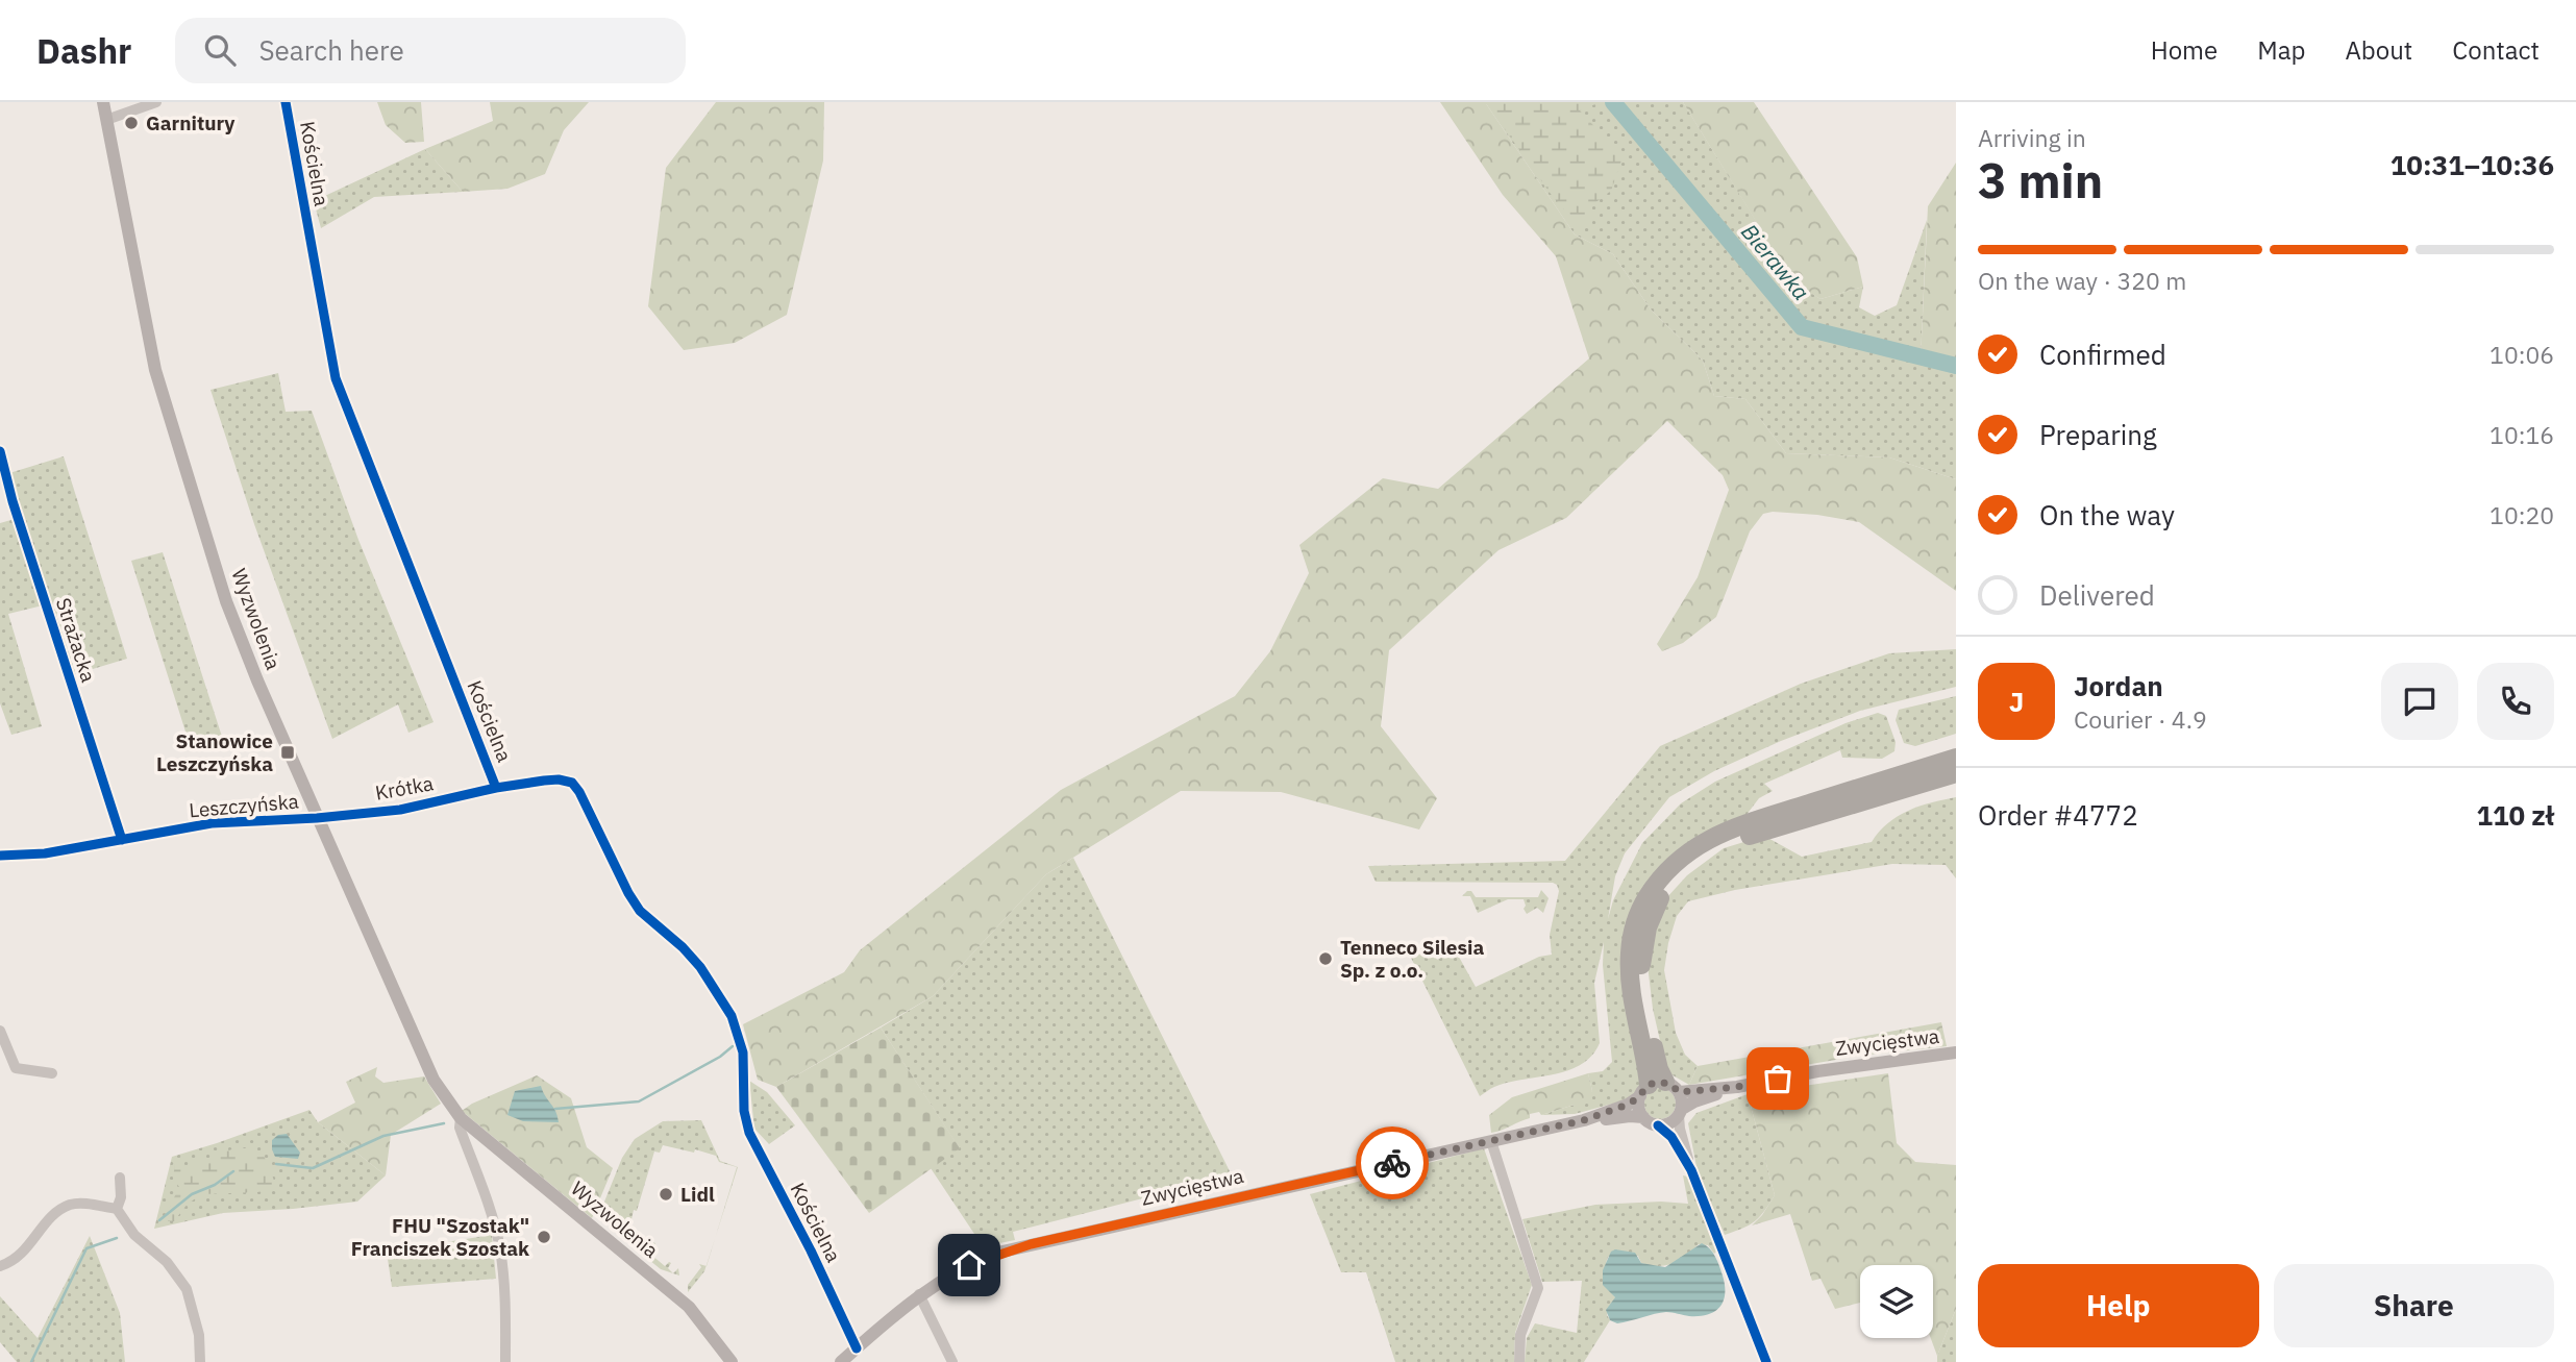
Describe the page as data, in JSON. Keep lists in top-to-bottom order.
{
  "streets": {
    "main road": ["Wyzwolenia", "Zwycięstwa"],
    "street": [
      "Kościelna",
      "Strażacka",
      "Krótka",
      "Leszczyńska"
    ]
  },
  "crossings": [
    ["Kościelna", "Krótka"],
    ["Kościelna", "Zwycięstwa"],
    ["Wyzwolenia", "Krótka"],
    ["Wyzwolenia", "Leszczyńska"],
    ["Strażacka", "Leszczyńska"],
    ["Krótka", "Leszczyńska"]
  ],
  "water": ["Bierawka"],
  "places": {
    "other": [
      "Garnitury",
      "Tenneco Silesia Sp. z o.o.",
      "Lidl",
      "FHU \"Szostak\" Franciszek Szostak"
    ],
    "transit": ["Stanowice Leszczyńska"]
  },
  "page": {
    "header": "Dashr",
    "search": "Search here",
    "nav": [
      "Home",
      "Map",
      "About",
      "Contact"
    ],
    "heading": ["3 min", "Arriving in", "10:31–10:36"],
    "panel": [
      "Jordan",
      "Courier · 4.9",
      "Order #4772",
      "110 zł"
    ],
    "bar": "On the way · 320 m",
    "list": [
      ["Confirmed", "10:06"],
      ["Preparing", "10:16"],
      ["On the way", "10:20"],
      "Delivered"
    ],
    "round": "J",
    "buttons": ["Help", "Share"]
  }
}
